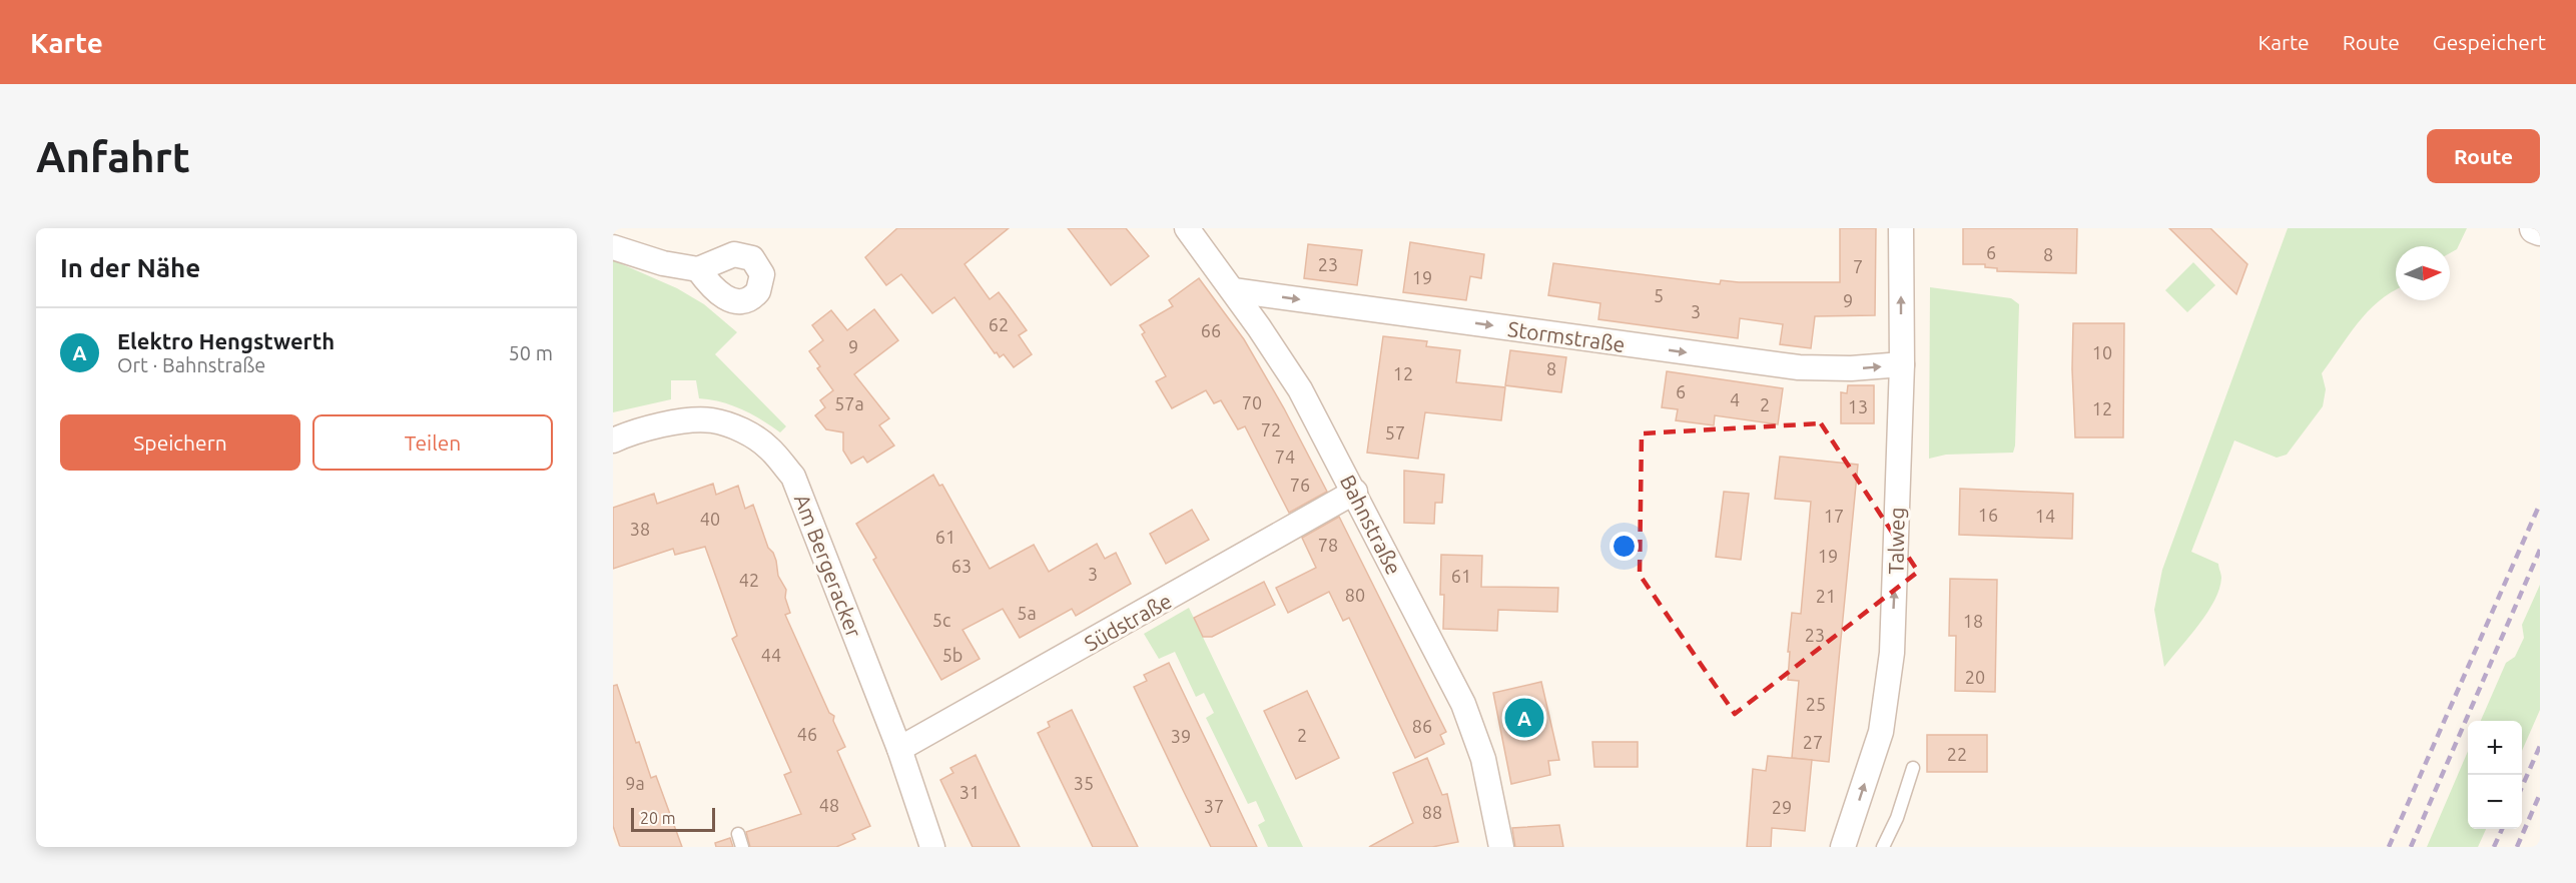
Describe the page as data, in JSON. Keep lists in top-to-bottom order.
{
  "streets": {
    "street": [
      "Stormstraße",
      "Bahnstraße",
      "Talweg",
      "Am Bergeracker",
      "Südstraße"
    ]
  },
  "crossings": [
    ["Stormstraße", "Bahnstraße"],
    ["Stormstraße", "Talweg"],
    ["Bahnstraße", "Südstraße"],
    ["Am Bergeracker", "Südstraße"]
  ],
  "one_way": ["Stormstraße", "Talweg"],
  "house_numbers": [
    "6",
    "8",
    "23",
    "7",
    "19",
    "5",
    "9",
    "3",
    "62",
    "66",
    "9",
    "10",
    "8",
    "12",
    "6",
    "4",
    "70",
    "57a",
    "2",
    "13",
    "12",
    "72",
    "57",
    "74",
    "76",
    "16",
    "17",
    "14",
    "40",
    "38",
    "61",
    "78",
    "19",
    "63",
    "3",
    "61",
    "42",
    "80",
    "21",
    "5a",
    "5c",
    "18",
    "23",
    "44",
    "5b",
    "20",
    "25",
    "86",
    "46",
    "2",
    "39",
    "27",
    "22",
    "9a",
    "35",
    "31",
    "48",
    "37",
    "29",
    "88"
  ],
  "scale_bar": "20 m",
  "north": "right",
  "page": {
    "header": "Karte",
    "nav": ["Karte", "Route", "Gespeichert"],
    "buttons": [
      "Route",
      ["Speichern", "Teilen"]
    ],
    "title": "Anfahrt",
    "heading": "In der Nähe",
    "list": [
      {
        "mark": "A",
        "name": "Elektro Hengstwerth",
        "note": "Ort · Bahnstraße",
        "value": "50 m"
      }
    ],
    "pins": "A",
    "map_buttons": ["+", "−"],
    "scale": "20 m"
  }
}
